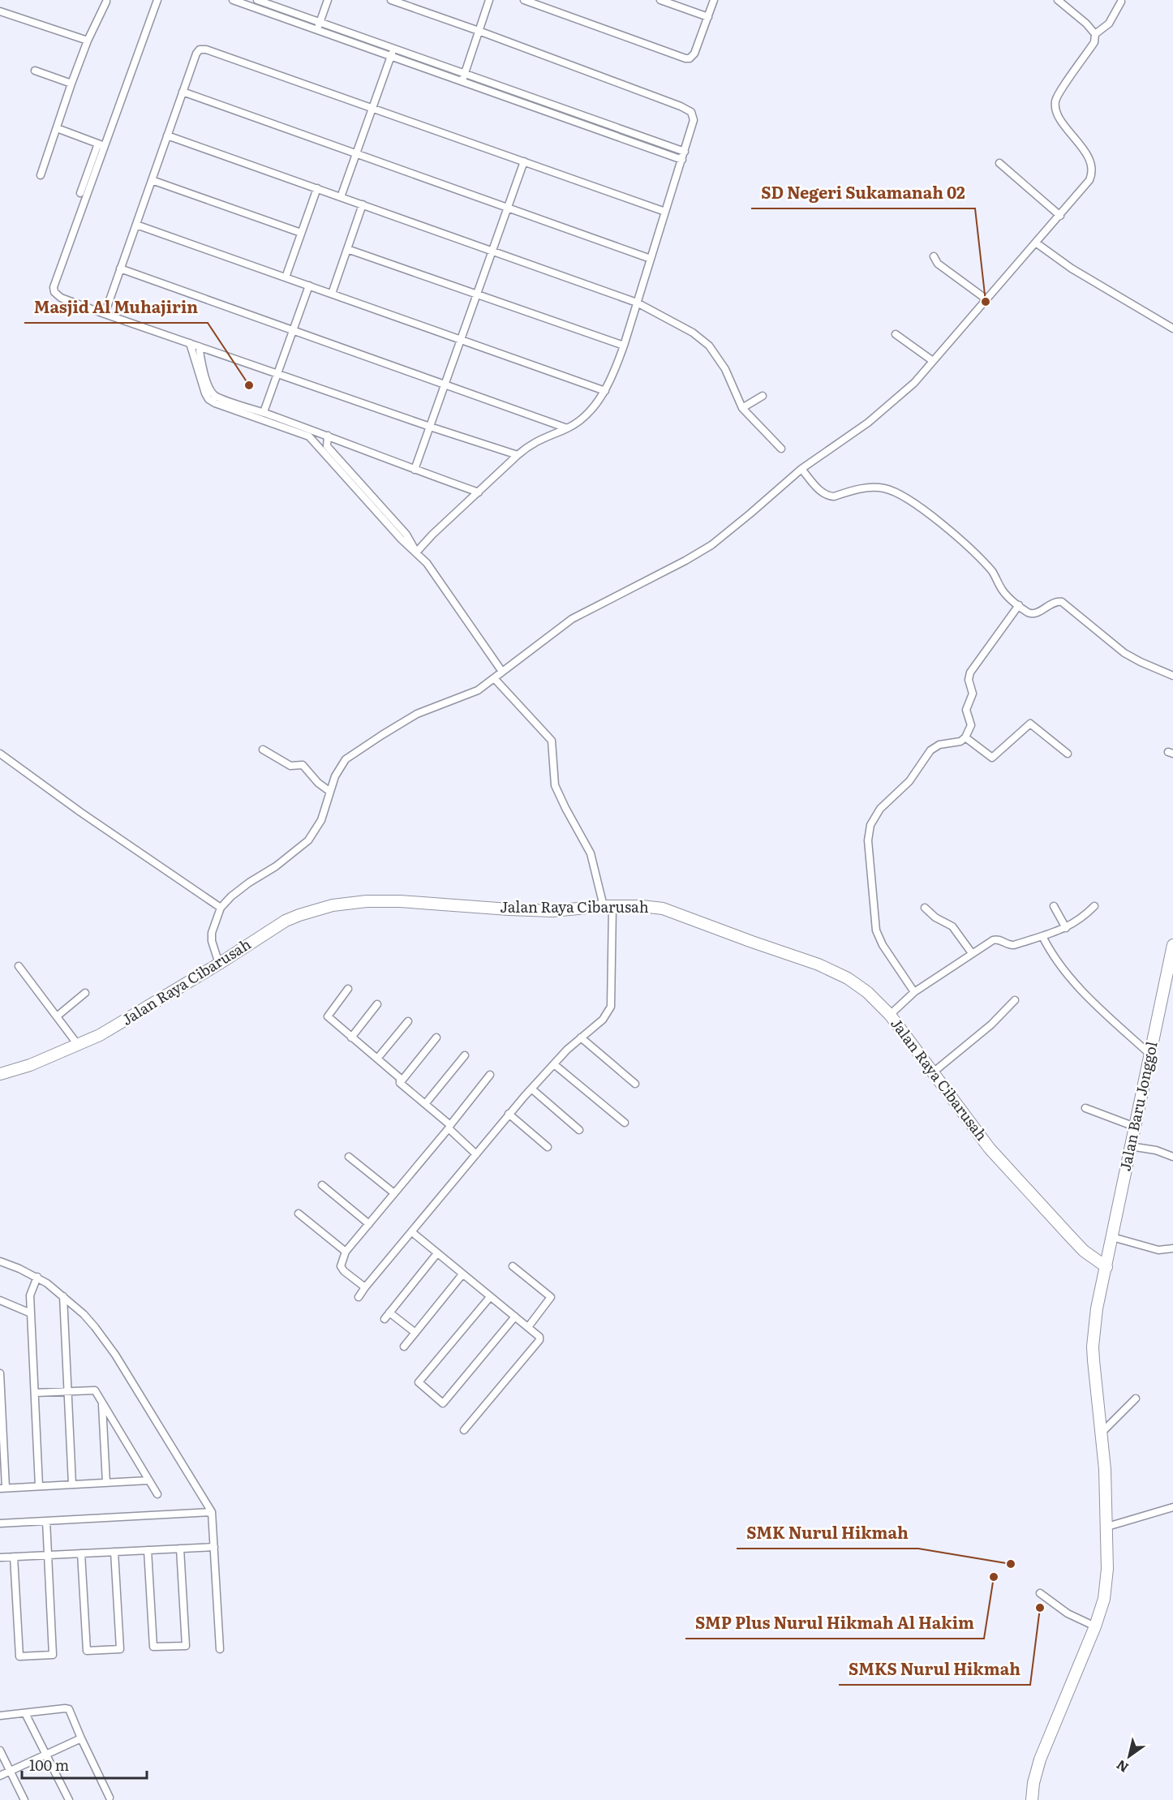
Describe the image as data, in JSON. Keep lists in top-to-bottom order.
{
  "streets": {
    "main road": ["Jalan Raya Cibarusah", "Jalan Baru Jonggol"]
  },
  "crossings": [
    ["Jalan Raya Cibarusah", "Jalan Baru Jonggol"]
  ],
  "places": [
    "SD Negeri Sukamanah 02",
    "Masjid Al Muhajirin",
    "SMK Nurul Hikmah",
    "SMP Plus Nurul Hikmah Al Hakim",
    "SMKS Nurul Hikmah"
  ],
  "scale_bar": "100 m",
  "north": "bottom left"
}
